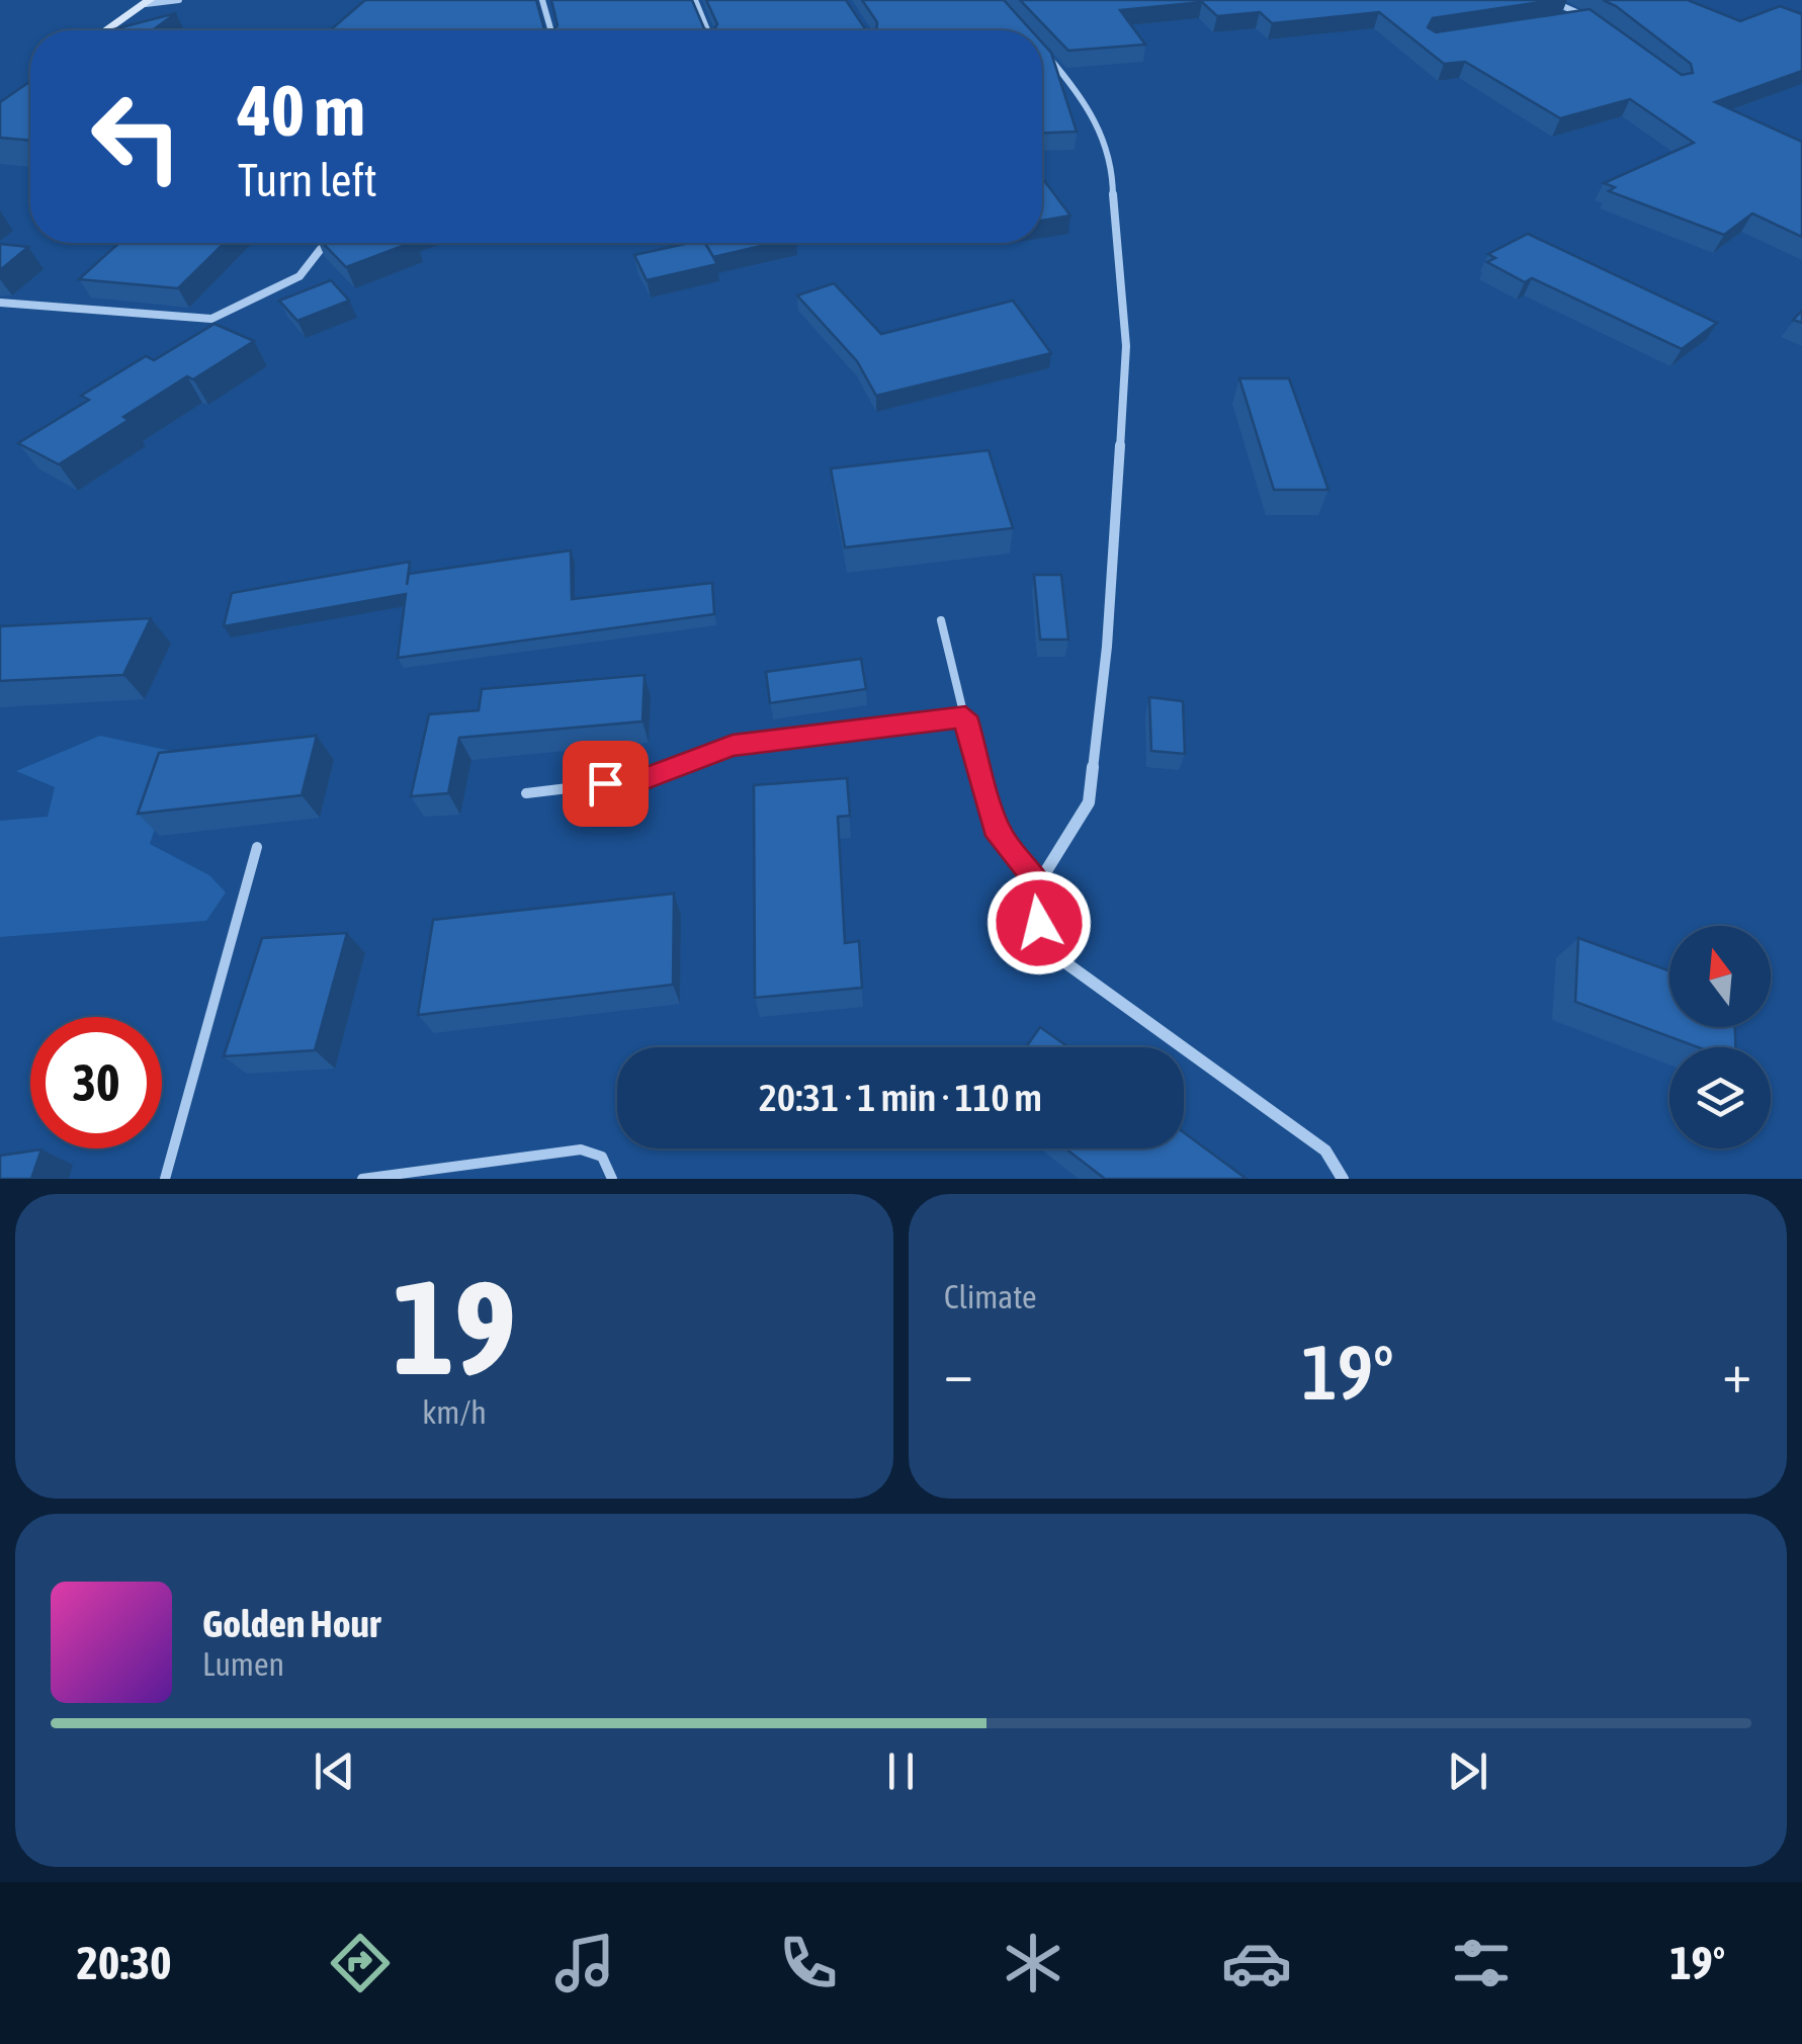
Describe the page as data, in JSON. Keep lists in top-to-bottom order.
{
  "north": "top",
  "page": {
    "turn": ["40 m", "Turn left"],
    "limit": "30",
    "trip": "20:31 · 1 min · 110 m",
    "tile": [
      ["19", "km/h"],
      "Climate"
    ],
    "heat": ["−", "19°", "+"],
    "song": ["Golden Hour", "Lumen"],
    "tabs": ["20:30", "19°"]
  }
}
